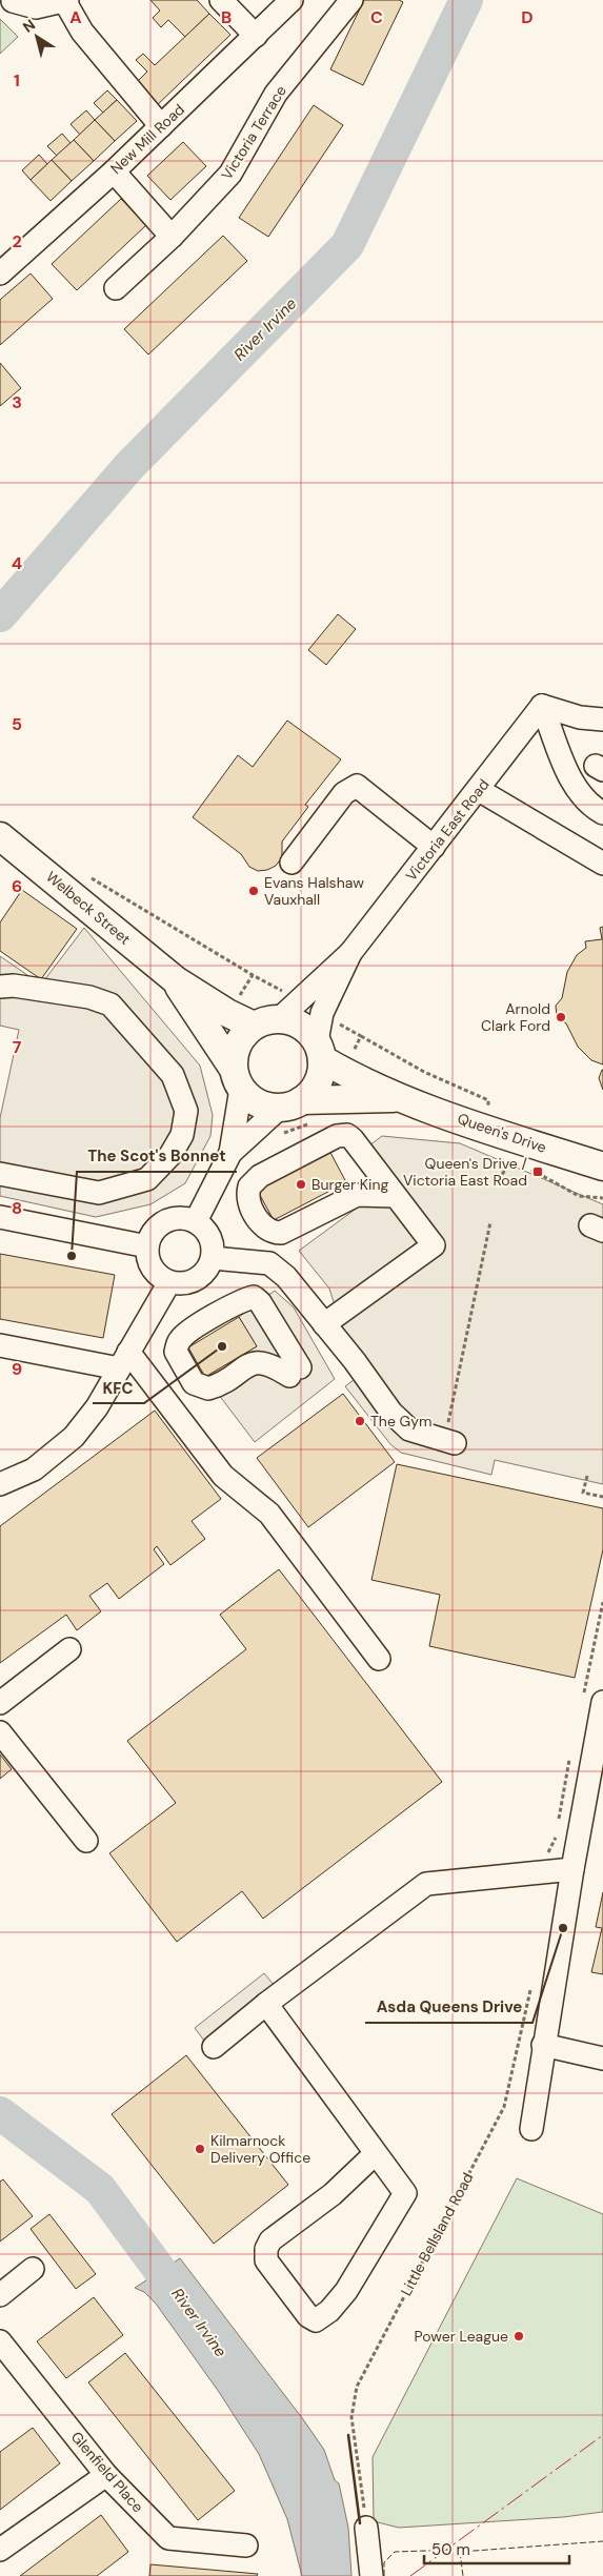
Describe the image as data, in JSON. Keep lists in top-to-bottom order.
{
  "streets": {
    "main road": ["Welbeck Street", "Queen's Drive"],
    "street": [
      "Victoria Terrace",
      "New Mill Road",
      "Victoria East Road",
      "Glenfield Place"
    ],
    "path": ["Little Bellsland Road"]
  },
  "crossings": [
    ["Victoria East Road", "Welbeck Street"],
    ["Victoria East Road", "Queen's Drive"],
    ["Welbeck Street", "Queen's Drive"]
  ],
  "water": ["River Irvine"],
  "places": {
    "other": [
      "Evans Halshaw Vauxhall",
      "Arnold Clark Ford",
      "Burger King",
      "The Scot's Bonnet",
      "KFC",
      "The Gym",
      "Asda Queens Drive",
      "Kilmarnock Delivery Office",
      "Power League"
    ],
    "transit": ["Queen's Drive / Victoria East Road"]
  },
  "scale_bar": "50 m",
  "north": "top left",
  "grid": {
    "columns": [
      "A",
      "B",
      "C",
      "D"
    ],
    "rows": [
      "1",
      "2",
      "3",
      "4",
      "5",
      "6",
      "7",
      "8",
      "9"
    ]
  }
}
